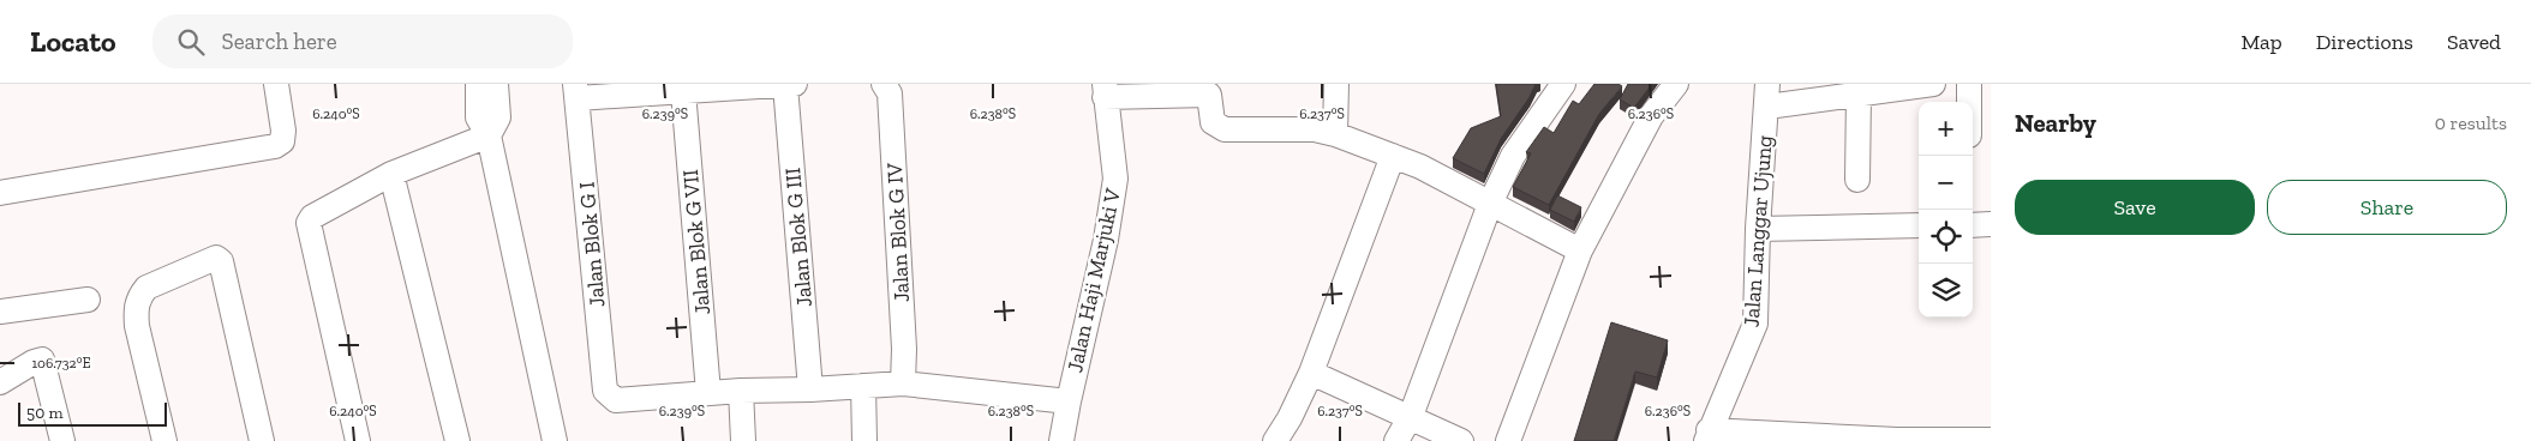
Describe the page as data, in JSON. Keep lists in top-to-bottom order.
{
  "streets": {
    "street": [
      "Jalan Langgar Ujung",
      "Jalan Blok G IV",
      "Jalan Blok G III",
      "Jalan Blok G VII",
      "Jalan Blok G I",
      "Jalan Haji Marjuki V"
    ]
  },
  "crossings": [
    ["Jalan Blok G VII", "Jalan Blok G I"]
  ],
  "scale_bar": "50 m",
  "page": {
    "header": "Locato",
    "search": "Search here",
    "nav": ["Map", "Directions", "Saved"],
    "heading": ["Nearby", "0 results"],
    "map_buttons": ["+", "−"],
    "buttons": ["Save", "Share"],
    "scale": "50 m"
  },
  "coordinates": [
    "6.240°S",
    "6.239°S",
    "6.238°S",
    "6.237°S",
    "6.236°S",
    "106.732°E"
  ]
}
